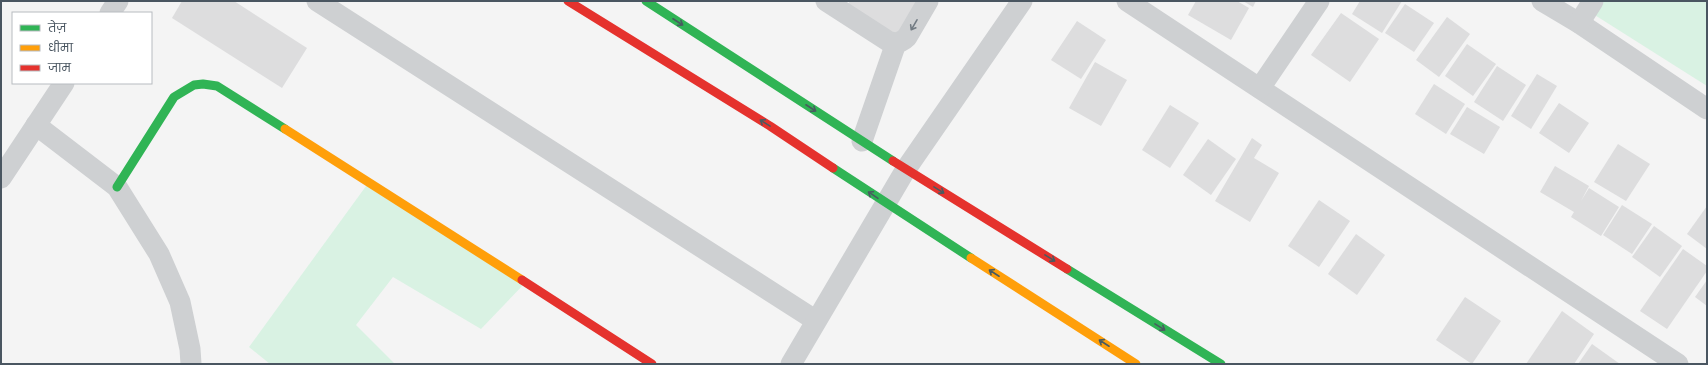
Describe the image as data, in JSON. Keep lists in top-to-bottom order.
{
  "legend": ["तेज़", "धीमा", "जाम"]
}
